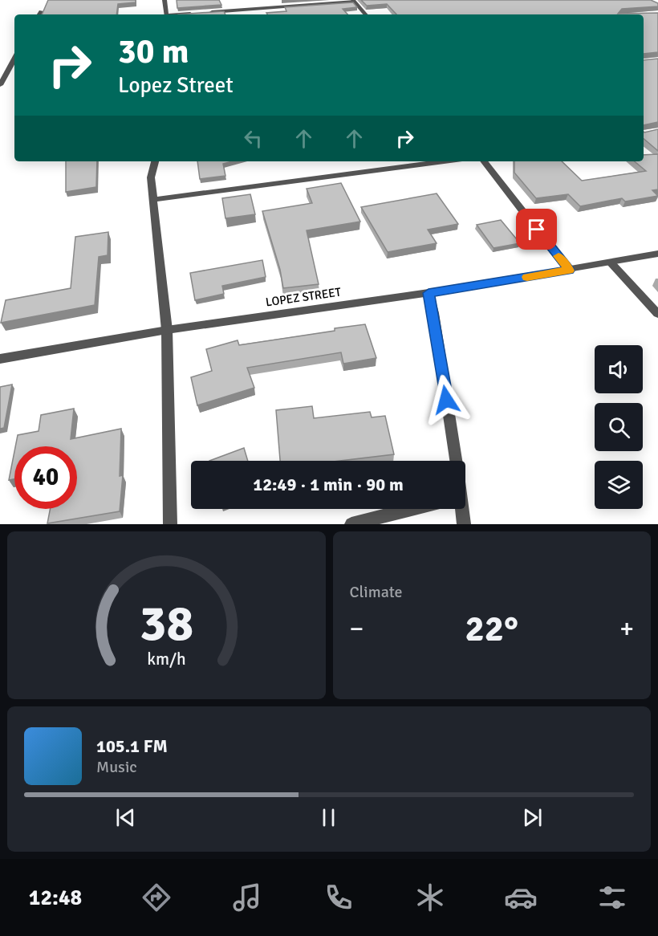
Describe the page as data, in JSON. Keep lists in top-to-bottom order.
{
  "streets": {
    "street": ["LOPEZ STREET"]
  },
  "page": {
    "turn": ["30 m", "Lopez Street"],
    "limit": "40",
    "trip": "12:49 · 1 min · 90 m",
    "tile": "Climate",
    "heat": ["−", "22°", "+"],
    "song": ["105.1 FM", "Music"],
    "tabs": "12:48",
    "gauge": ["38", "km/h"]
  }
}
